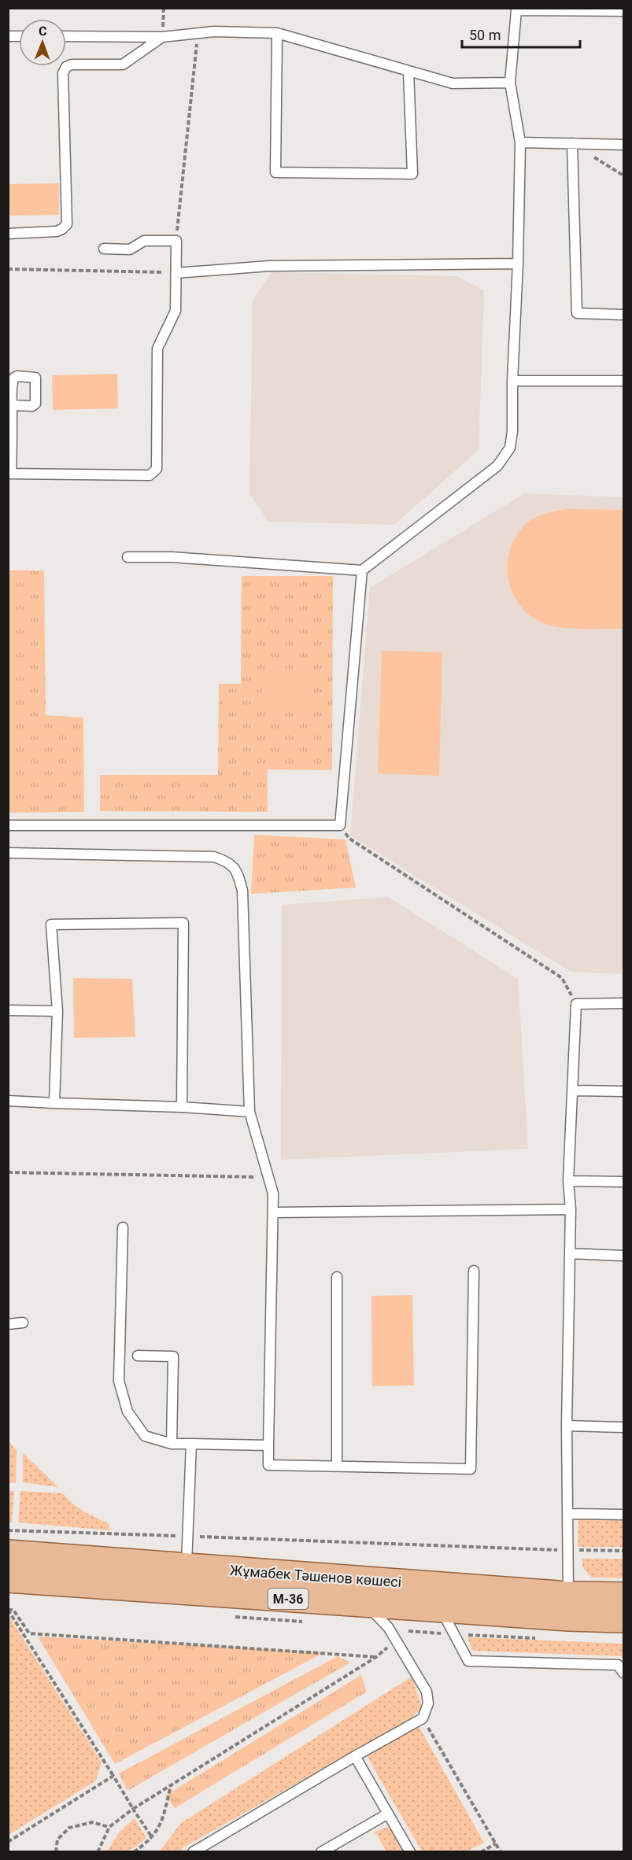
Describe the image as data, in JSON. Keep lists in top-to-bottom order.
{
  "streets": {
    "main road": ["Жұмабек Тәшенов көшесі", "M-36"]
  },
  "scale_bar": "50 m",
  "north": "top"
}
